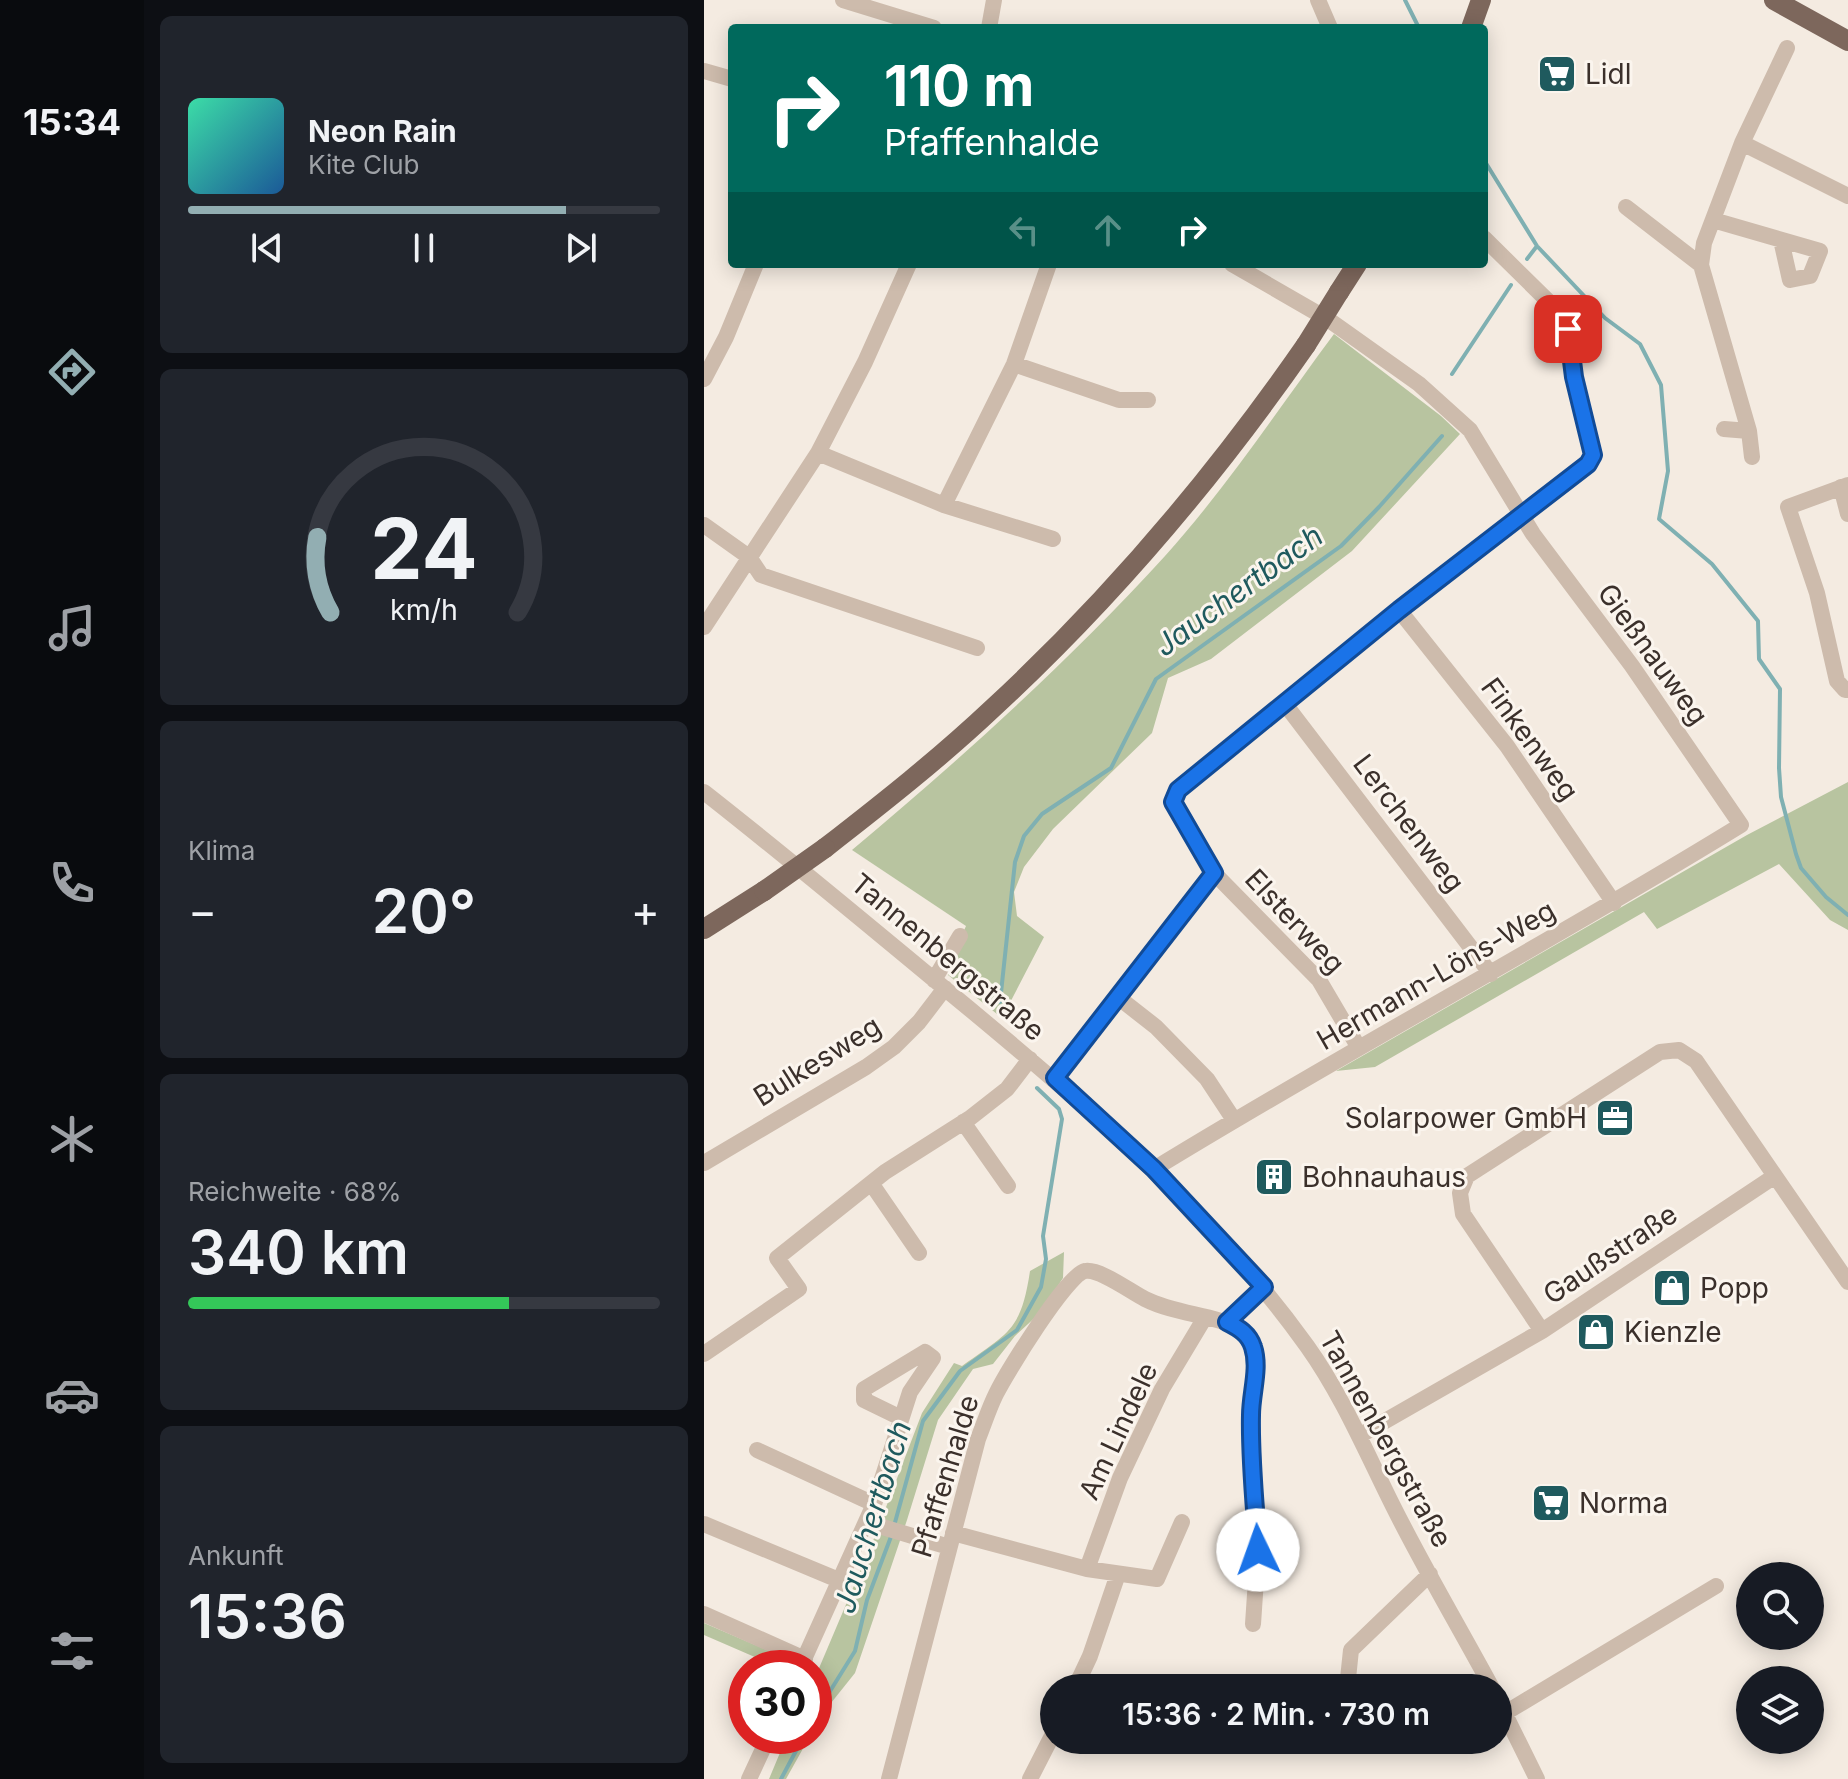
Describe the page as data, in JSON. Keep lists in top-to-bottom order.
{
  "streets": {
    "street": [
      "Gießnauweg",
      "Finkenweg",
      "Lerchenweg",
      "Elsterweg",
      "Tannenbergstraße",
      "Hermann-Löns-Weg",
      "Bulkesweg",
      "Gaußstraße",
      "Am Lindele",
      "Pfaffenhalde"
    ]
  },
  "crossings": [
    ["Gießnauweg", "Hermann-Löns-Weg"],
    ["Finkenweg", "Hermann-Löns-Weg"],
    ["Lerchenweg", "Elsterweg"],
    ["Lerchenweg", "Hermann-Löns-Weg"],
    ["Elsterweg", "Hermann-Löns-Weg"],
    ["Tannenbergstraße", "Hermann-Löns-Weg"],
    ["Tannenbergstraße", "Bulkesweg"],
    ["Tannenbergstraße", "Gaußstraße"],
    ["Am Lindele", "Pfaffenhalde"]
  ],
  "water": ["Jauchertbach"],
  "places": {
    "supermarket": ["Lidl", "Norma"],
    "office": ["Solarpower GmbH"],
    "building": ["Bohnauhaus"],
    "shop": ["Popp", "Kienzle"]
  },
  "page": {
    "tabs": "15:34",
    "turn": ["110 m", "Pfaffenhalde"],
    "song": ["Neon Rain", "Kite Club"],
    "tile": [
      "Klima",
      ["Reichweite · 68%", "340 km"],
      ["Ankunft", "15:36"]
    ],
    "heat": ["−", "20°", "+"],
    "limit": "30",
    "trip": "15:36 · 2 Min. · 730 m",
    "gauge": ["24", "km/h"]
  }
}
